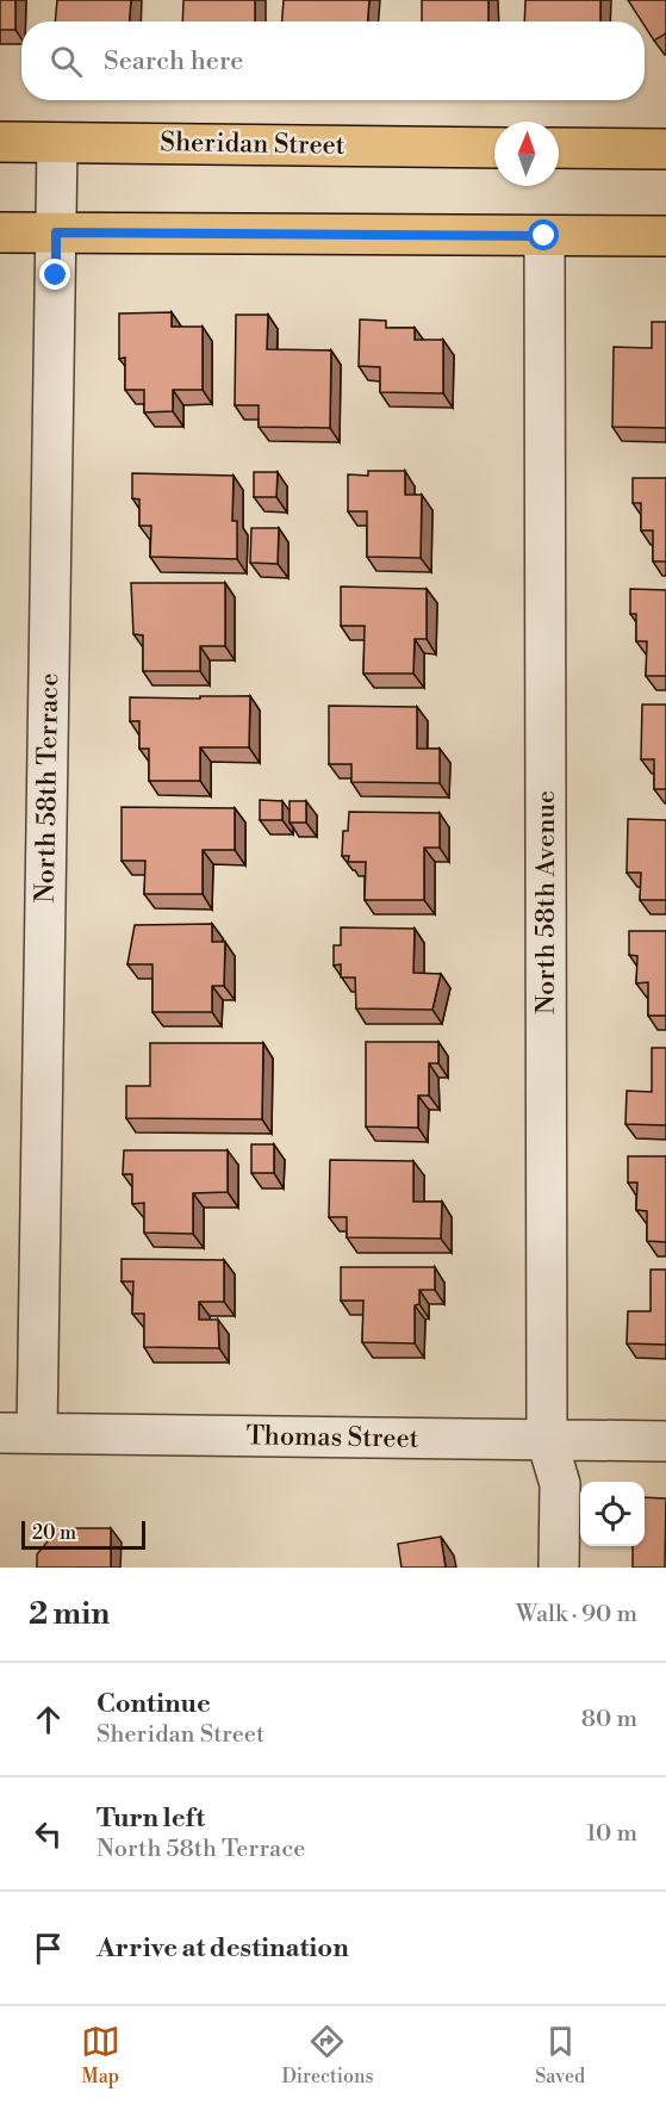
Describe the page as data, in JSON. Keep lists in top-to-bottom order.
{
  "streets": {
    "main road": ["Sheridan Street"],
    "street": ["North 58th Terrace", "North 58th Avenue", "Thomas Street"]
  },
  "crossings": [
    ["Sheridan Street", "North 58th Terrace"],
    ["North 58th Terrace", "Thomas Street"],
    ["North 58th Avenue", "Thomas Street"]
  ],
  "scale_bar": "20 m",
  "north": "top",
  "page": {
    "search": "Search here",
    "scale": "20 m",
    "heading": ["2 min", "Walk · 90 m"],
    "list": [
      ["Continue", "Sheridan Street", "80 m"],
      ["Turn left", "North 58th Terrace", "10 m"],
      "Arrive at destination"
    ],
    "nav": ["Map", "Directions", "Saved"]
  }
}
